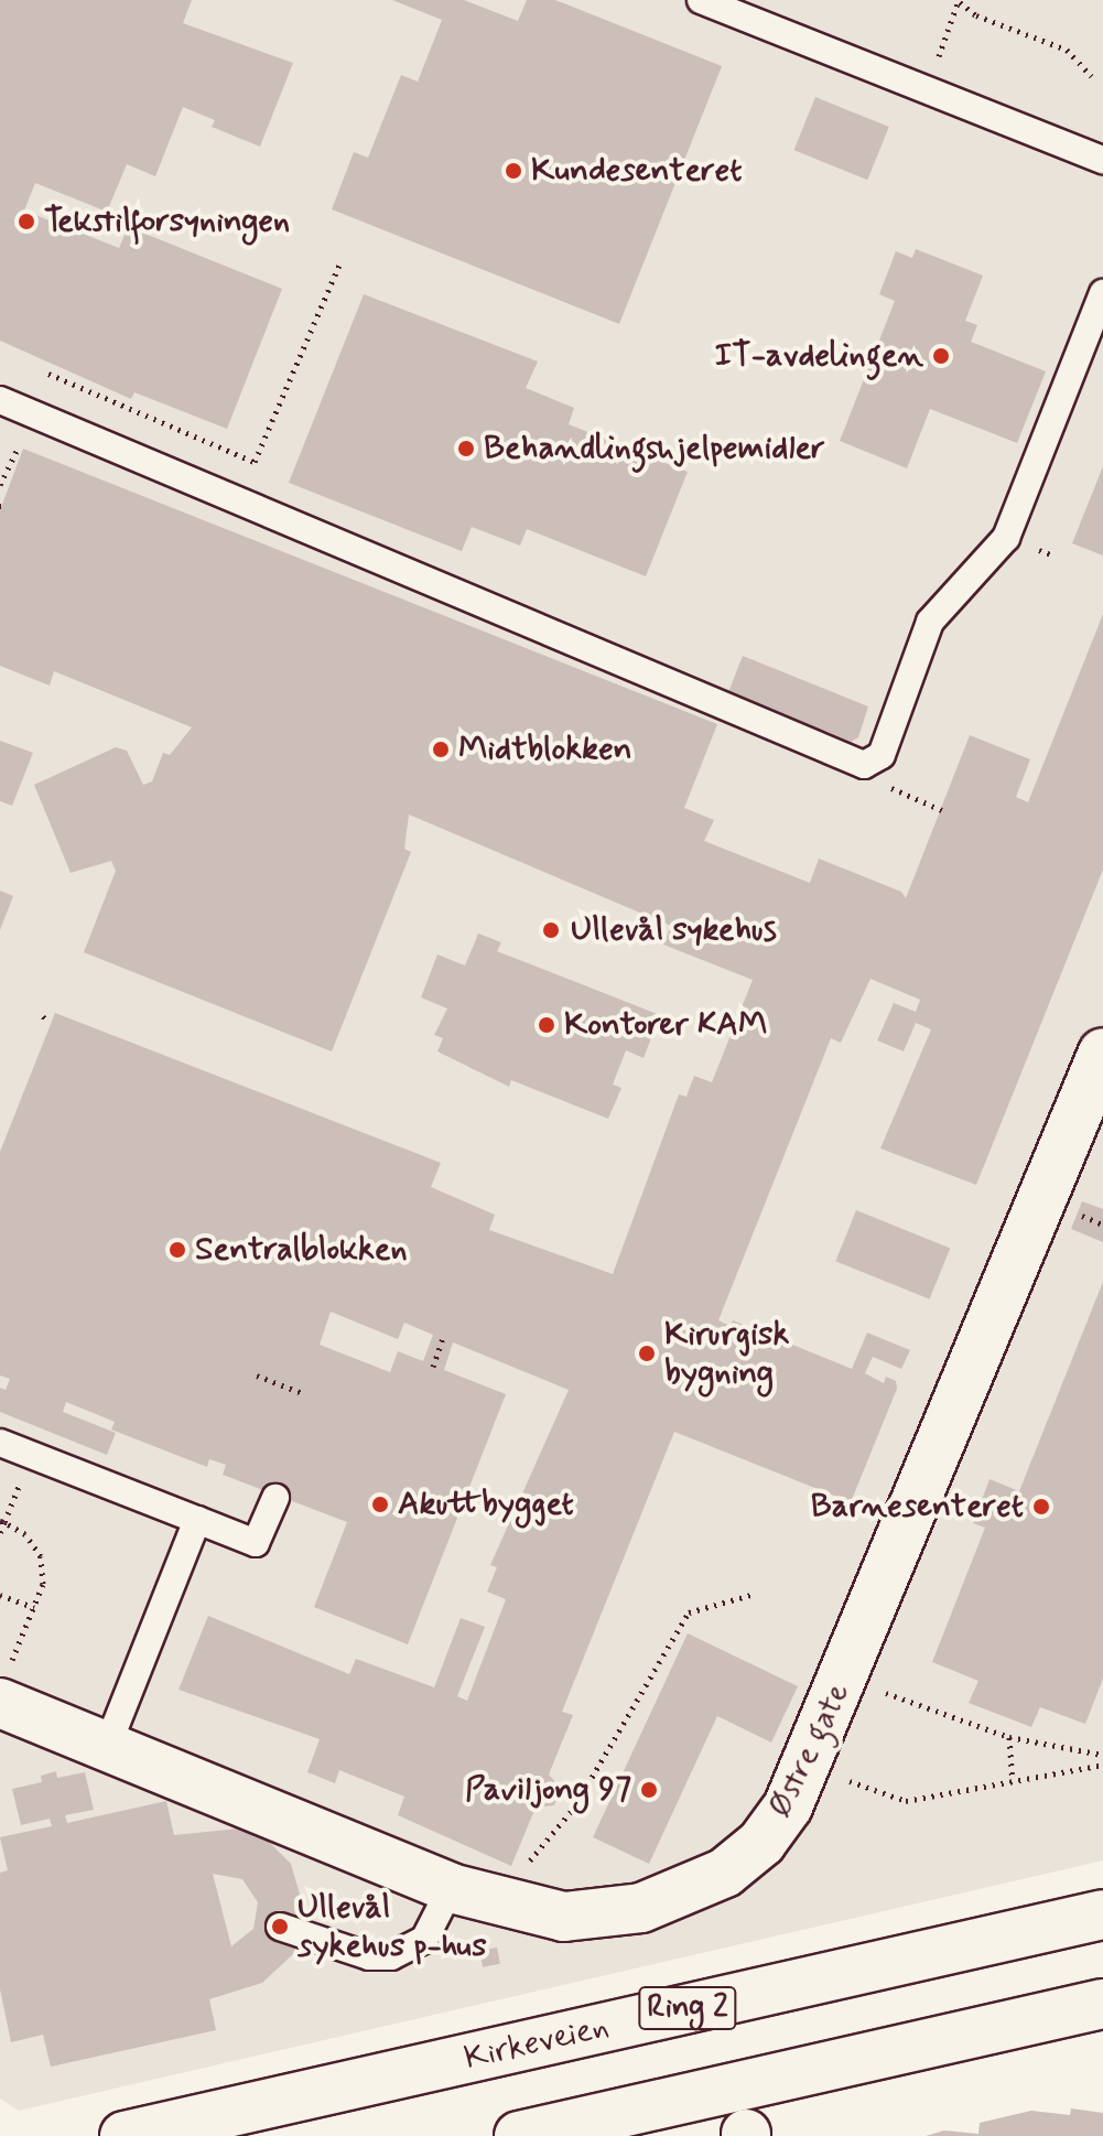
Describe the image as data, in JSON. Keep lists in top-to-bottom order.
{
  "streets": {
    "street": ["Østre gate", "Ring 2", "Kirkeveien"]
  },
  "places": [
    "Kundesenteret",
    "Tekstilforsyningen",
    "IT-avdelingen",
    "Behandlingshjelpemidler",
    "Midtblokken",
    "Ullevål sykehus",
    "Kontorer KAM",
    "Sentralblokken",
    "Kirurgisk bygning",
    "Akuttbygget",
    "Barnesenteret",
    "Paviljong 97",
    "Ullevål sykehus p-hus"
  ]
}
